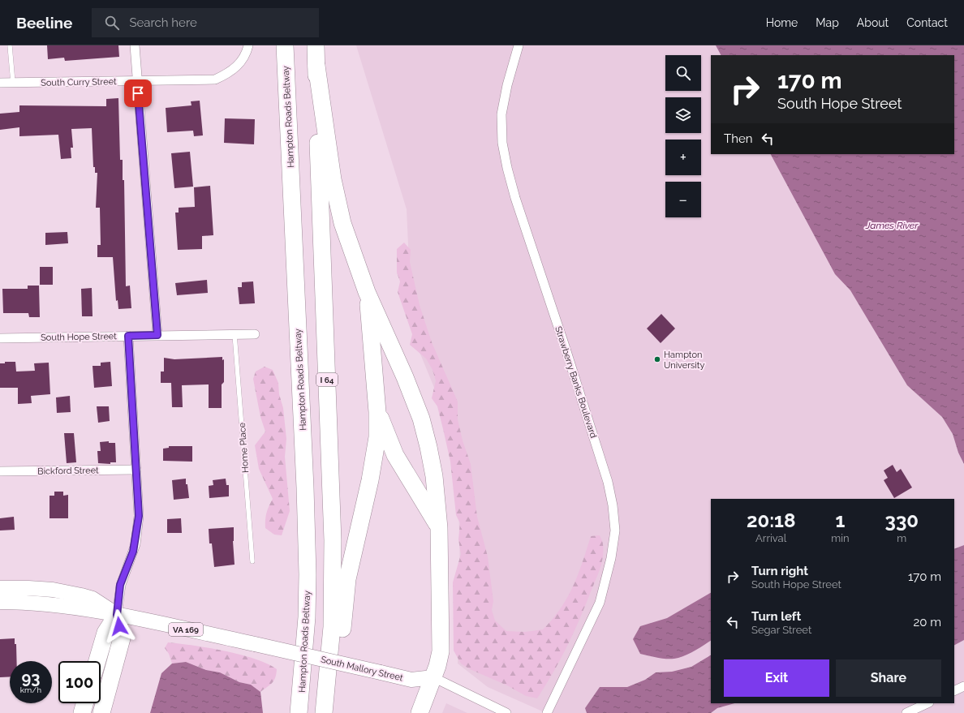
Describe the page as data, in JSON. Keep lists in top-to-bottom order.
{
  "streets": {
    "highway": ["Hampton Roads Beltway", "I 64"],
    "main road": ["VA 169", "South Mallory Street"],
    "street": [
      "South Curry Street",
      "South Hope Street",
      "Strawberry Banks Boulevard",
      "Bickford Street"
    ],
    "lane": ["Home Place"]
  },
  "crossings": [
    ["South Hope Street", "Home Place"]
  ],
  "water": ["James River"],
  "places": ["Hampton University"],
  "page": {
    "header": "Beeline",
    "search": "Search here",
    "nav": [
      "Home",
      "Map",
      "About",
      "Contact"
    ],
    "map_buttons": ["+", "−"],
    "turn": ["170 m", "South Hope Street"],
    "then": "Then",
    "eta": [
      "20:18",
      "Arrival",
      "1",
      "min",
      "330",
      "m"
    ],
    "list": [
      {
        "name": "Turn right",
        "note": "South Hope Street",
        "value": "170 m"
      },
      {
        "name": "Turn left",
        "note": "Segar Street",
        "value": "20 m"
      }
    ],
    "buttons": ["Exit", "Share"],
    "speed": "93 km/h",
    "limit": "100"
  }
}
